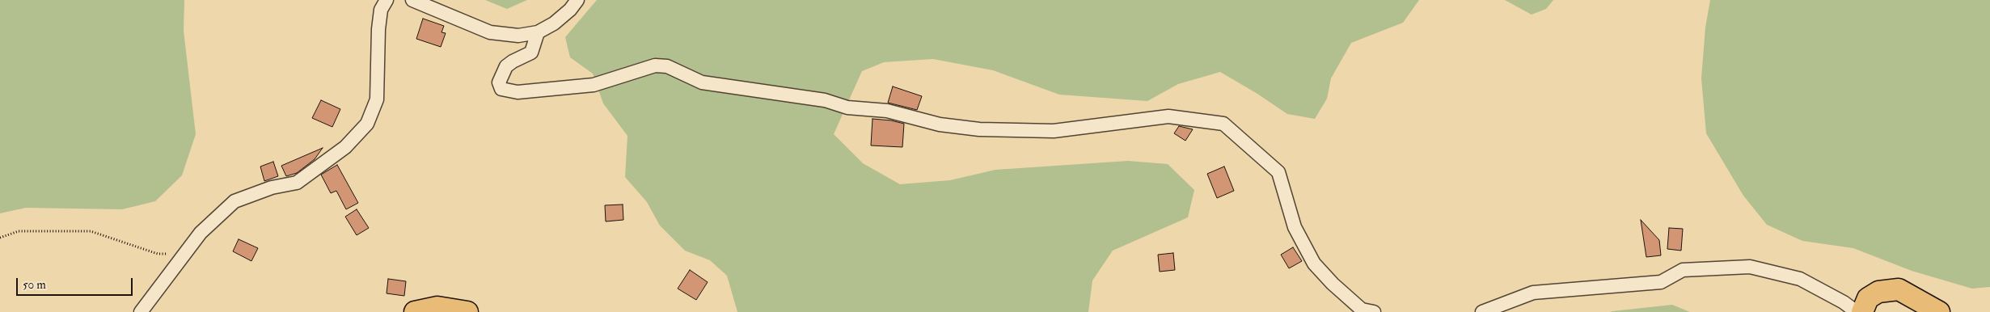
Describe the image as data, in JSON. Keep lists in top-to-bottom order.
{
  "scale_bar": "50 m"
}
